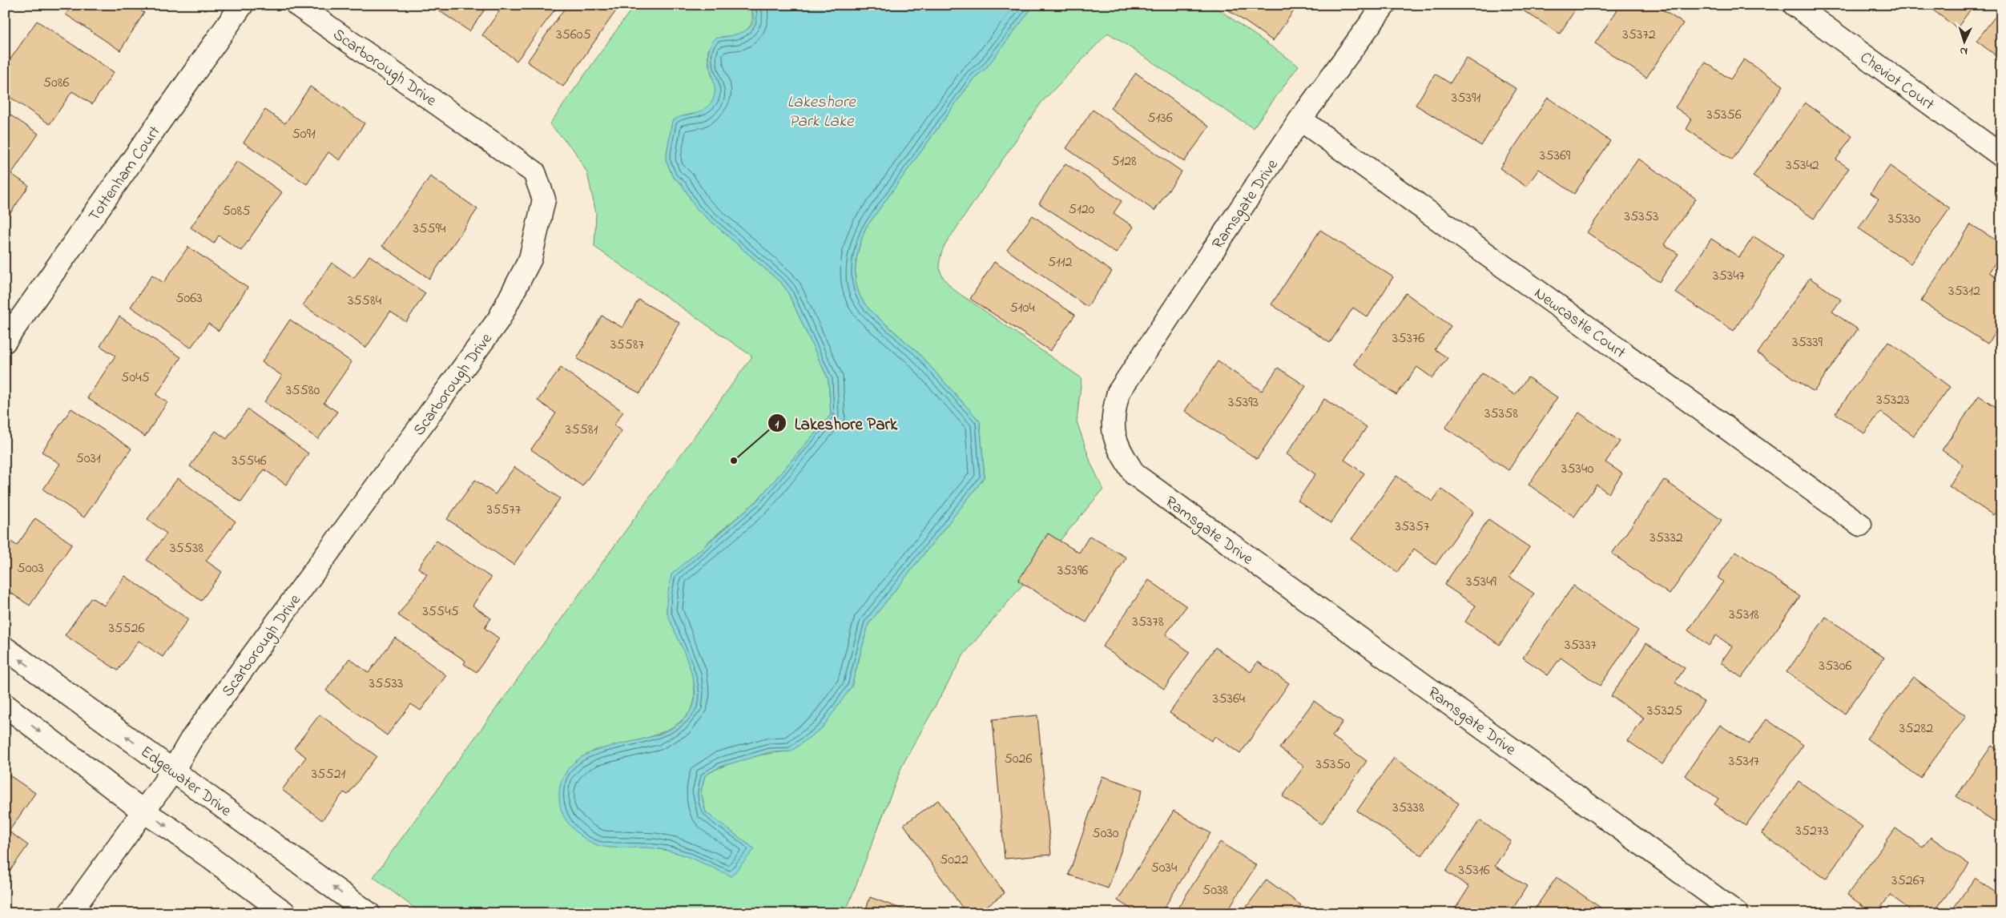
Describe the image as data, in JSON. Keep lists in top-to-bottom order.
{
  "streets": {
    "street": [
      "Scarborough Drive",
      "Cheviot Court",
      "Tottenham Court",
      "Ramsgate Drive",
      "Newcastle Court",
      "Edgewater Drive"
    ]
  },
  "crossings": [
    ["Scarborough Drive", "Edgewater Drive"],
    ["Ramsgate Drive", "Newcastle Court"]
  ],
  "water": ["Lakeshore Park Lake"],
  "places": ["Lakeshore Park"],
  "house_numbers": [
    "35605",
    "35372",
    "5086",
    "35391",
    "35356",
    "5136",
    "5091",
    "35369",
    "5128",
    "35342",
    "5120",
    "5085",
    "35353",
    "35330",
    "35594",
    "5112",
    "35347",
    "35312",
    "5063",
    "35584",
    "5104",
    "35376",
    "35339",
    "35587",
    "5045",
    "35580",
    "35323",
    "35393",
    "35358",
    "35581",
    "5031",
    "35546",
    "35340",
    "35577",
    "35357",
    "35332",
    "35538",
    "5003",
    "35396",
    "35349",
    "35545",
    "35318",
    "35378",
    "35526",
    "35337",
    "35306",
    "35533",
    "35364",
    "35325",
    "35282",
    "5026",
    "35317",
    "35350",
    "35521",
    "35338",
    "35273",
    "5030",
    "5022",
    "5034",
    "35316",
    "35267",
    "5038"
  ],
  "north": "bottom"
}
